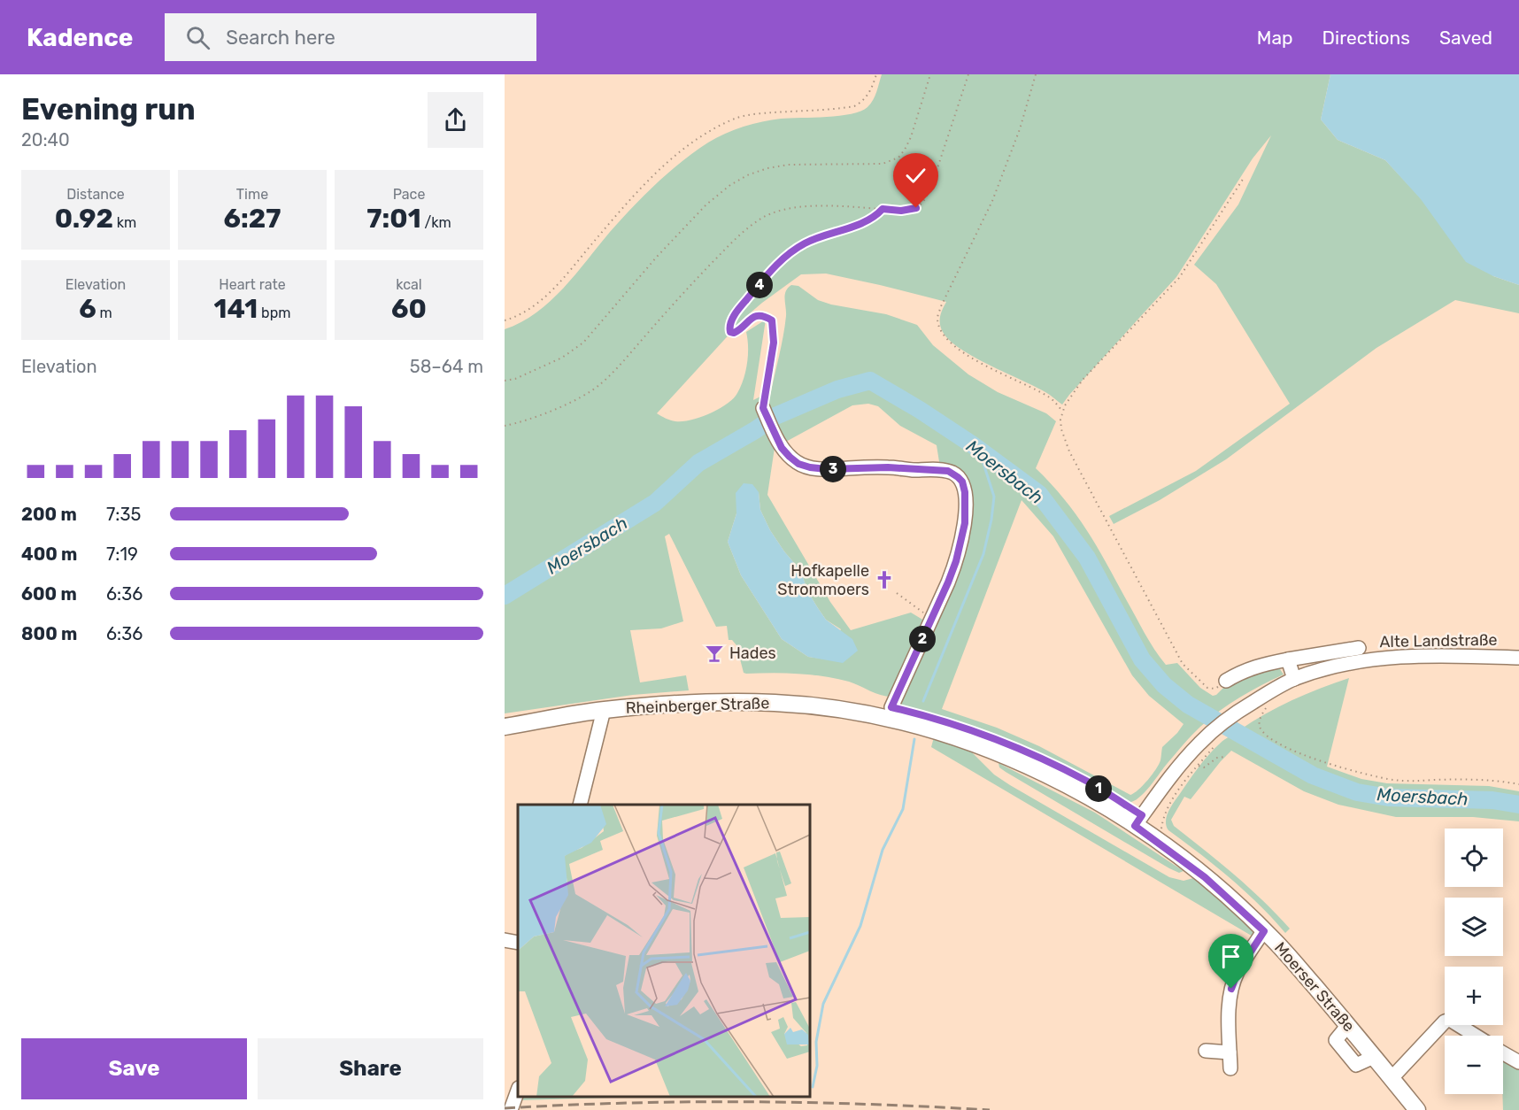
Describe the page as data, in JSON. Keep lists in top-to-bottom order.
{
  "streets": {
    "main road": ["Rheinberger Straße", "Moerser Straße"],
    "street": ["Alte Landstraße"]
  },
  "crossings": [
    ["Alte Landstraße", "Moerser Straße"],
    ["Rheinberger Straße", "Moerser Straße"]
  ],
  "water": ["Moersbach"],
  "places": {
    "church": ["Hofkapelle Strommoers"],
    "bar": ["Hades"]
  },
  "page": {
    "header": "Kadence",
    "search": "Search here",
    "nav": ["Map", "Directions", "Saved"],
    "heading": ["Evening run", "20:40"],
    "stats": [
      ["Distance", "0.92 km"],
      ["Time", "6:27"],
      ["Pace", "7:01 /km"],
      ["Elevation", "6 m"],
      ["Heart rate", "141 bpm"],
      ["kcal", "60"]
    ],
    "pins": [
      "4",
      "3",
      "2",
      "1"
    ],
    "chart": ["Elevation", "58–64 m"],
    "list": [
      {
        "name": "200 m",
        "note": "7:35"
      },
      {
        "name": "400 m",
        "note": "7:19"
      },
      {
        "name": "600 m",
        "note": "6:36"
      },
      {
        "name": "800 m",
        "note": "6:36"
      }
    ],
    "map_buttons": ["+", "−"],
    "buttons": ["Save", "Share"]
  }
}
